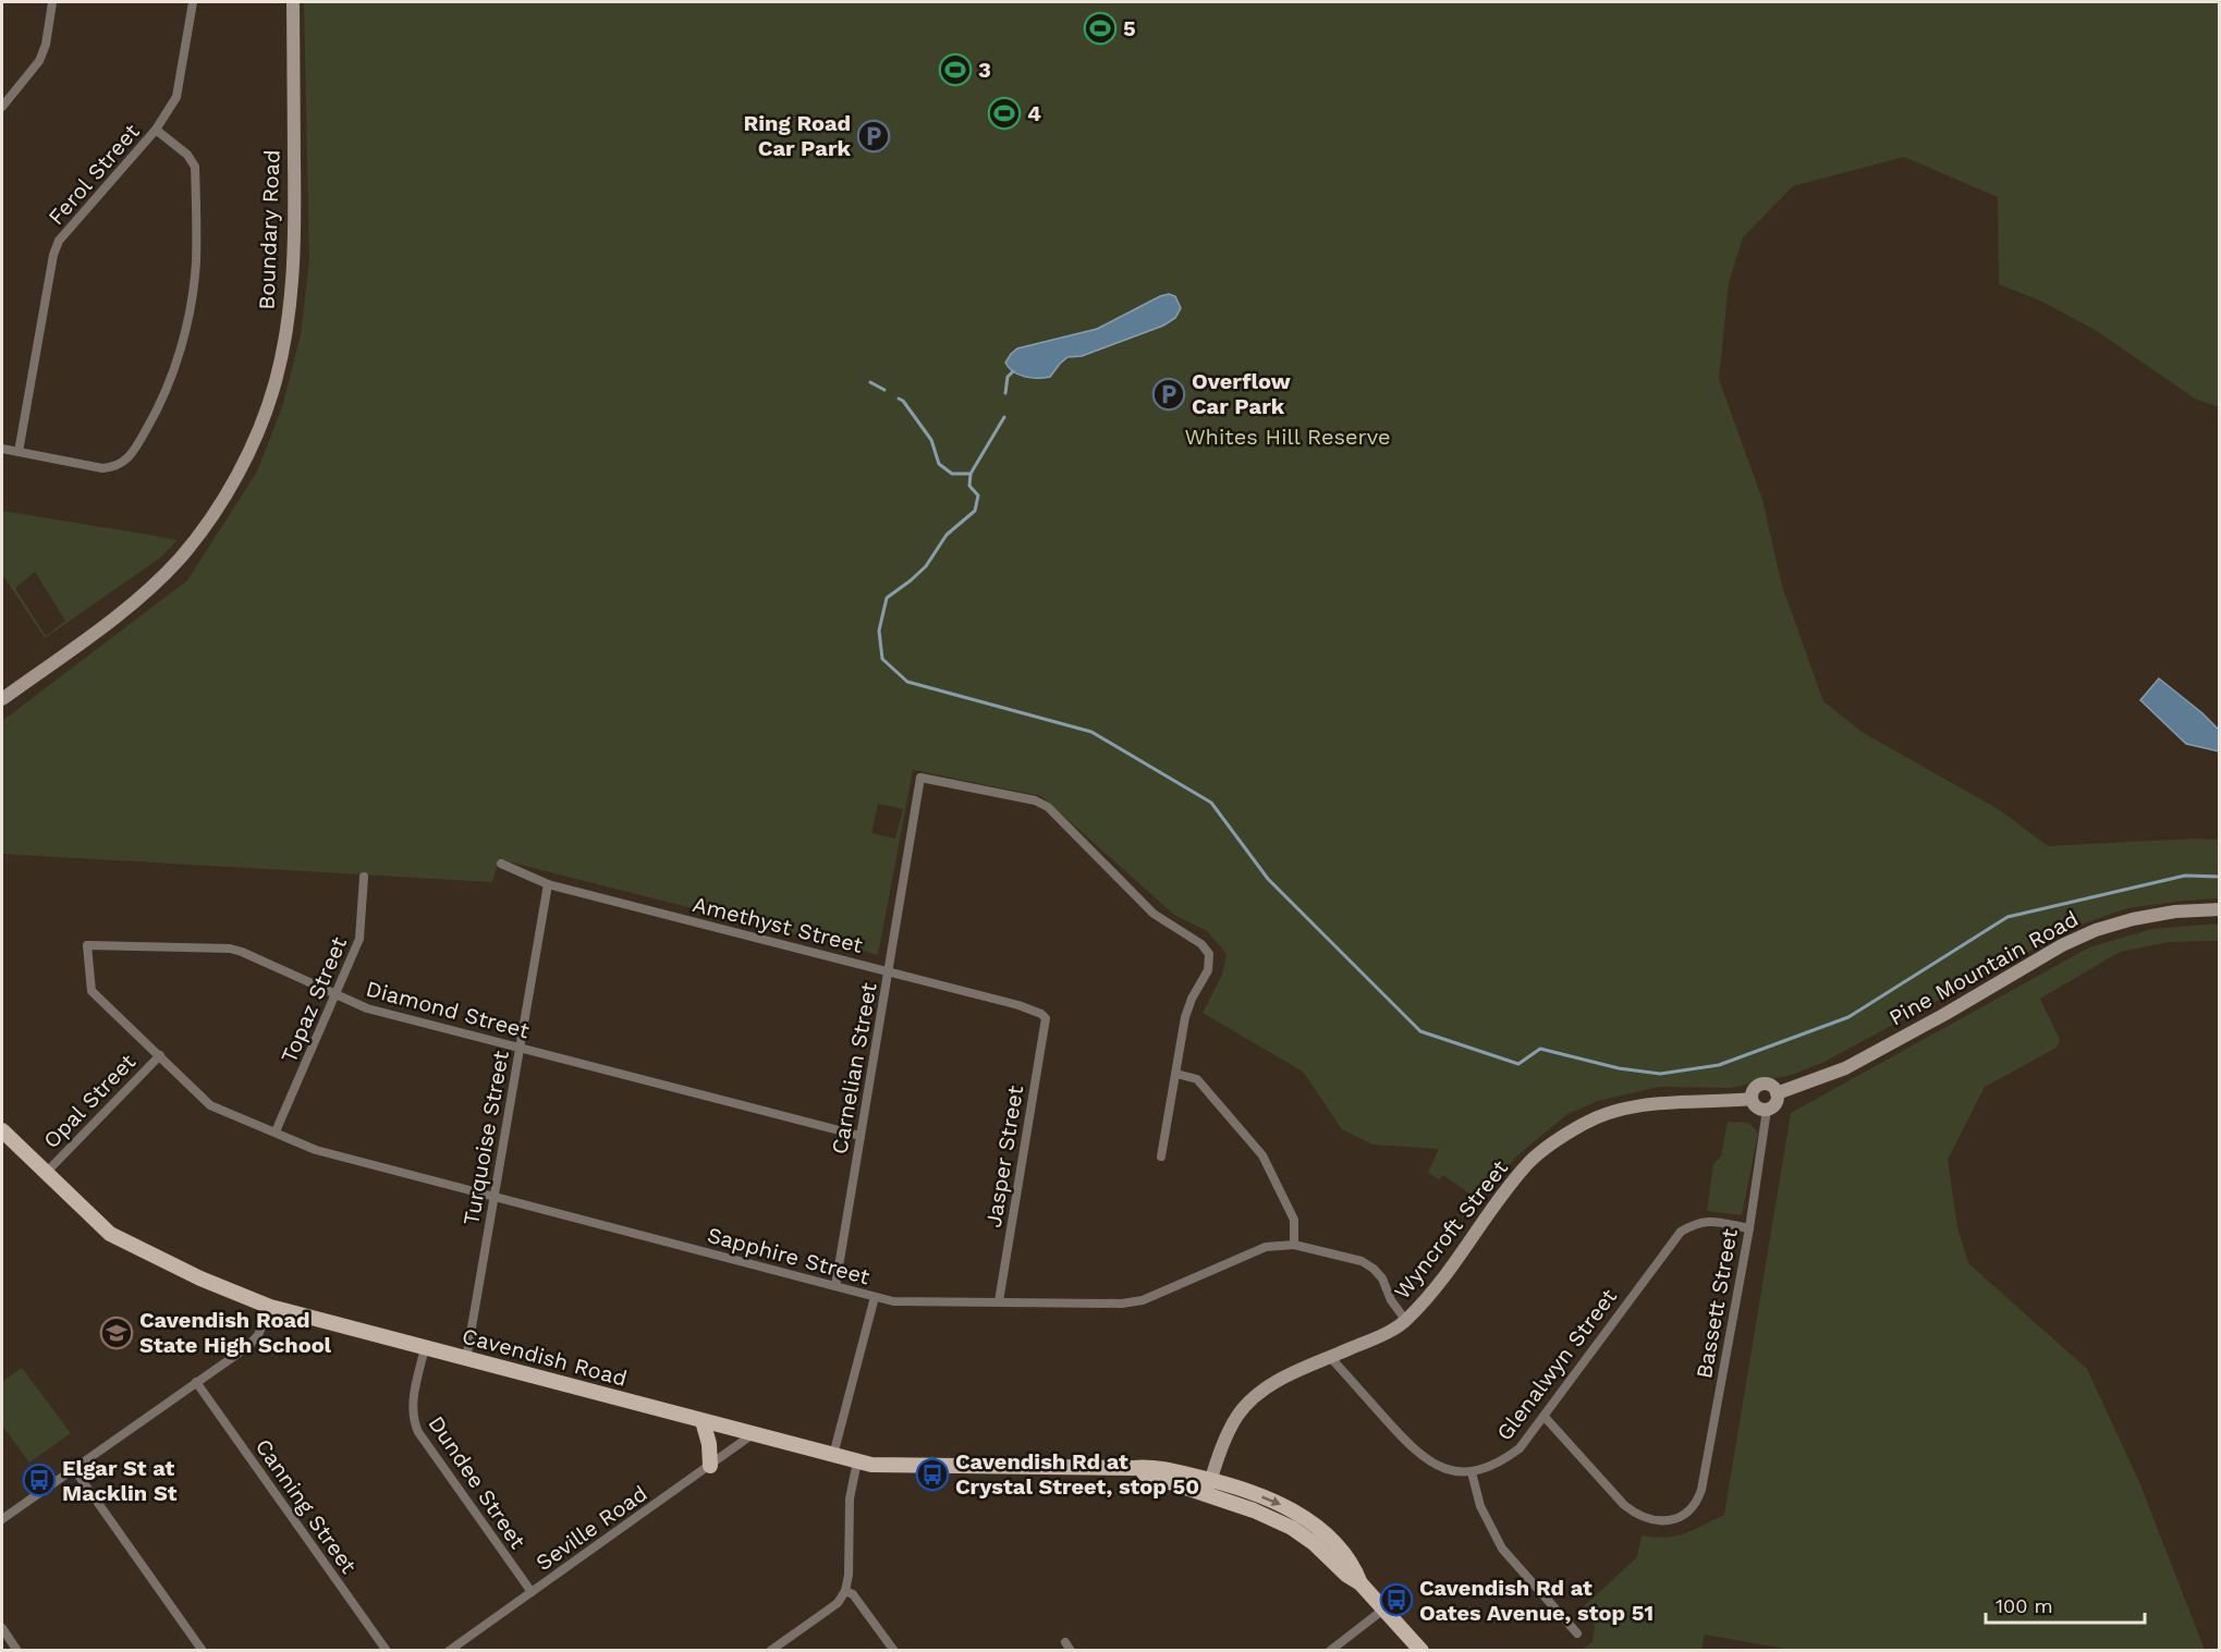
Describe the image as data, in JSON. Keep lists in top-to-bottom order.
{
  "streets": {
    "main road": ["Cavendish Road"],
    "street": [
      "Ferol Street",
      "Boundary Road",
      "Amethyst Street",
      "Pine Mountain Road",
      "Topaz Street",
      "Diamond Street",
      "Carnelian Street",
      "Opal Street",
      "Turquoise Street",
      "Jasper Street",
      "Wyncroft Street",
      "Sapphire Street",
      "Bassett Street",
      "Glenalwyn Street",
      "Dundee Street",
      "Canning Street",
      "Seville Road"
    ]
  },
  "crossings": [
    ["Amethyst Street", "Carnelian Street"],
    ["Amethyst Street", "Turquoise Street"],
    ["Amethyst Street", "Jasper Street"],
    ["Pine Mountain Road", "Wyncroft Street"],
    ["Pine Mountain Road", "Bassett Street"],
    ["Topaz Street", "Diamond Street"],
    ["Topaz Street", "Sapphire Street"],
    ["Diamond Street", "Carnelian Street"],
    ["Diamond Street", "Opal Street"],
    ["Diamond Street", "Turquoise Street"],
    ["Diamond Street", "Sapphire Street"],
    ["Carnelian Street", "Sapphire Street"],
    ["Opal Street", "Sapphire Street"],
    ["Opal Street", "Cavendish Road"],
    ["Turquoise Street", "Sapphire Street"],
    ["Turquoise Street", "Cavendish Road"],
    ["Jasper Street", "Sapphire Street"],
    ["Wyncroft Street", "Sapphire Street"],
    ["Wyncroft Street", "Bassett Street"],
    ["Wyncroft Street", "Cavendish Road"],
    ["Wyncroft Street", "Glenalwyn Street"],
    ["Bassett Street", "Glenalwyn Street"],
    ["Cavendish Road", "Dundee Street"],
    ["Cavendish Road", "Seville Road"],
    ["Dundee Street", "Seville Road"]
  ],
  "parks": ["Whites Hill Reserve"],
  "places": {
    "sports": ["5", "3", "4"],
    "parking": ["Ring Road Car Park", "Overflow Car Park"],
    "school or university": ["Cavendish Road State High School"],
    "bus stop": ["Cavendish Rd at Crystal Street, stop 50", "Elgar St at Macklin St", "Cavendish Rd at Oates Avenue, stop 51"]
  },
  "scale_bar": "100 m"
}
